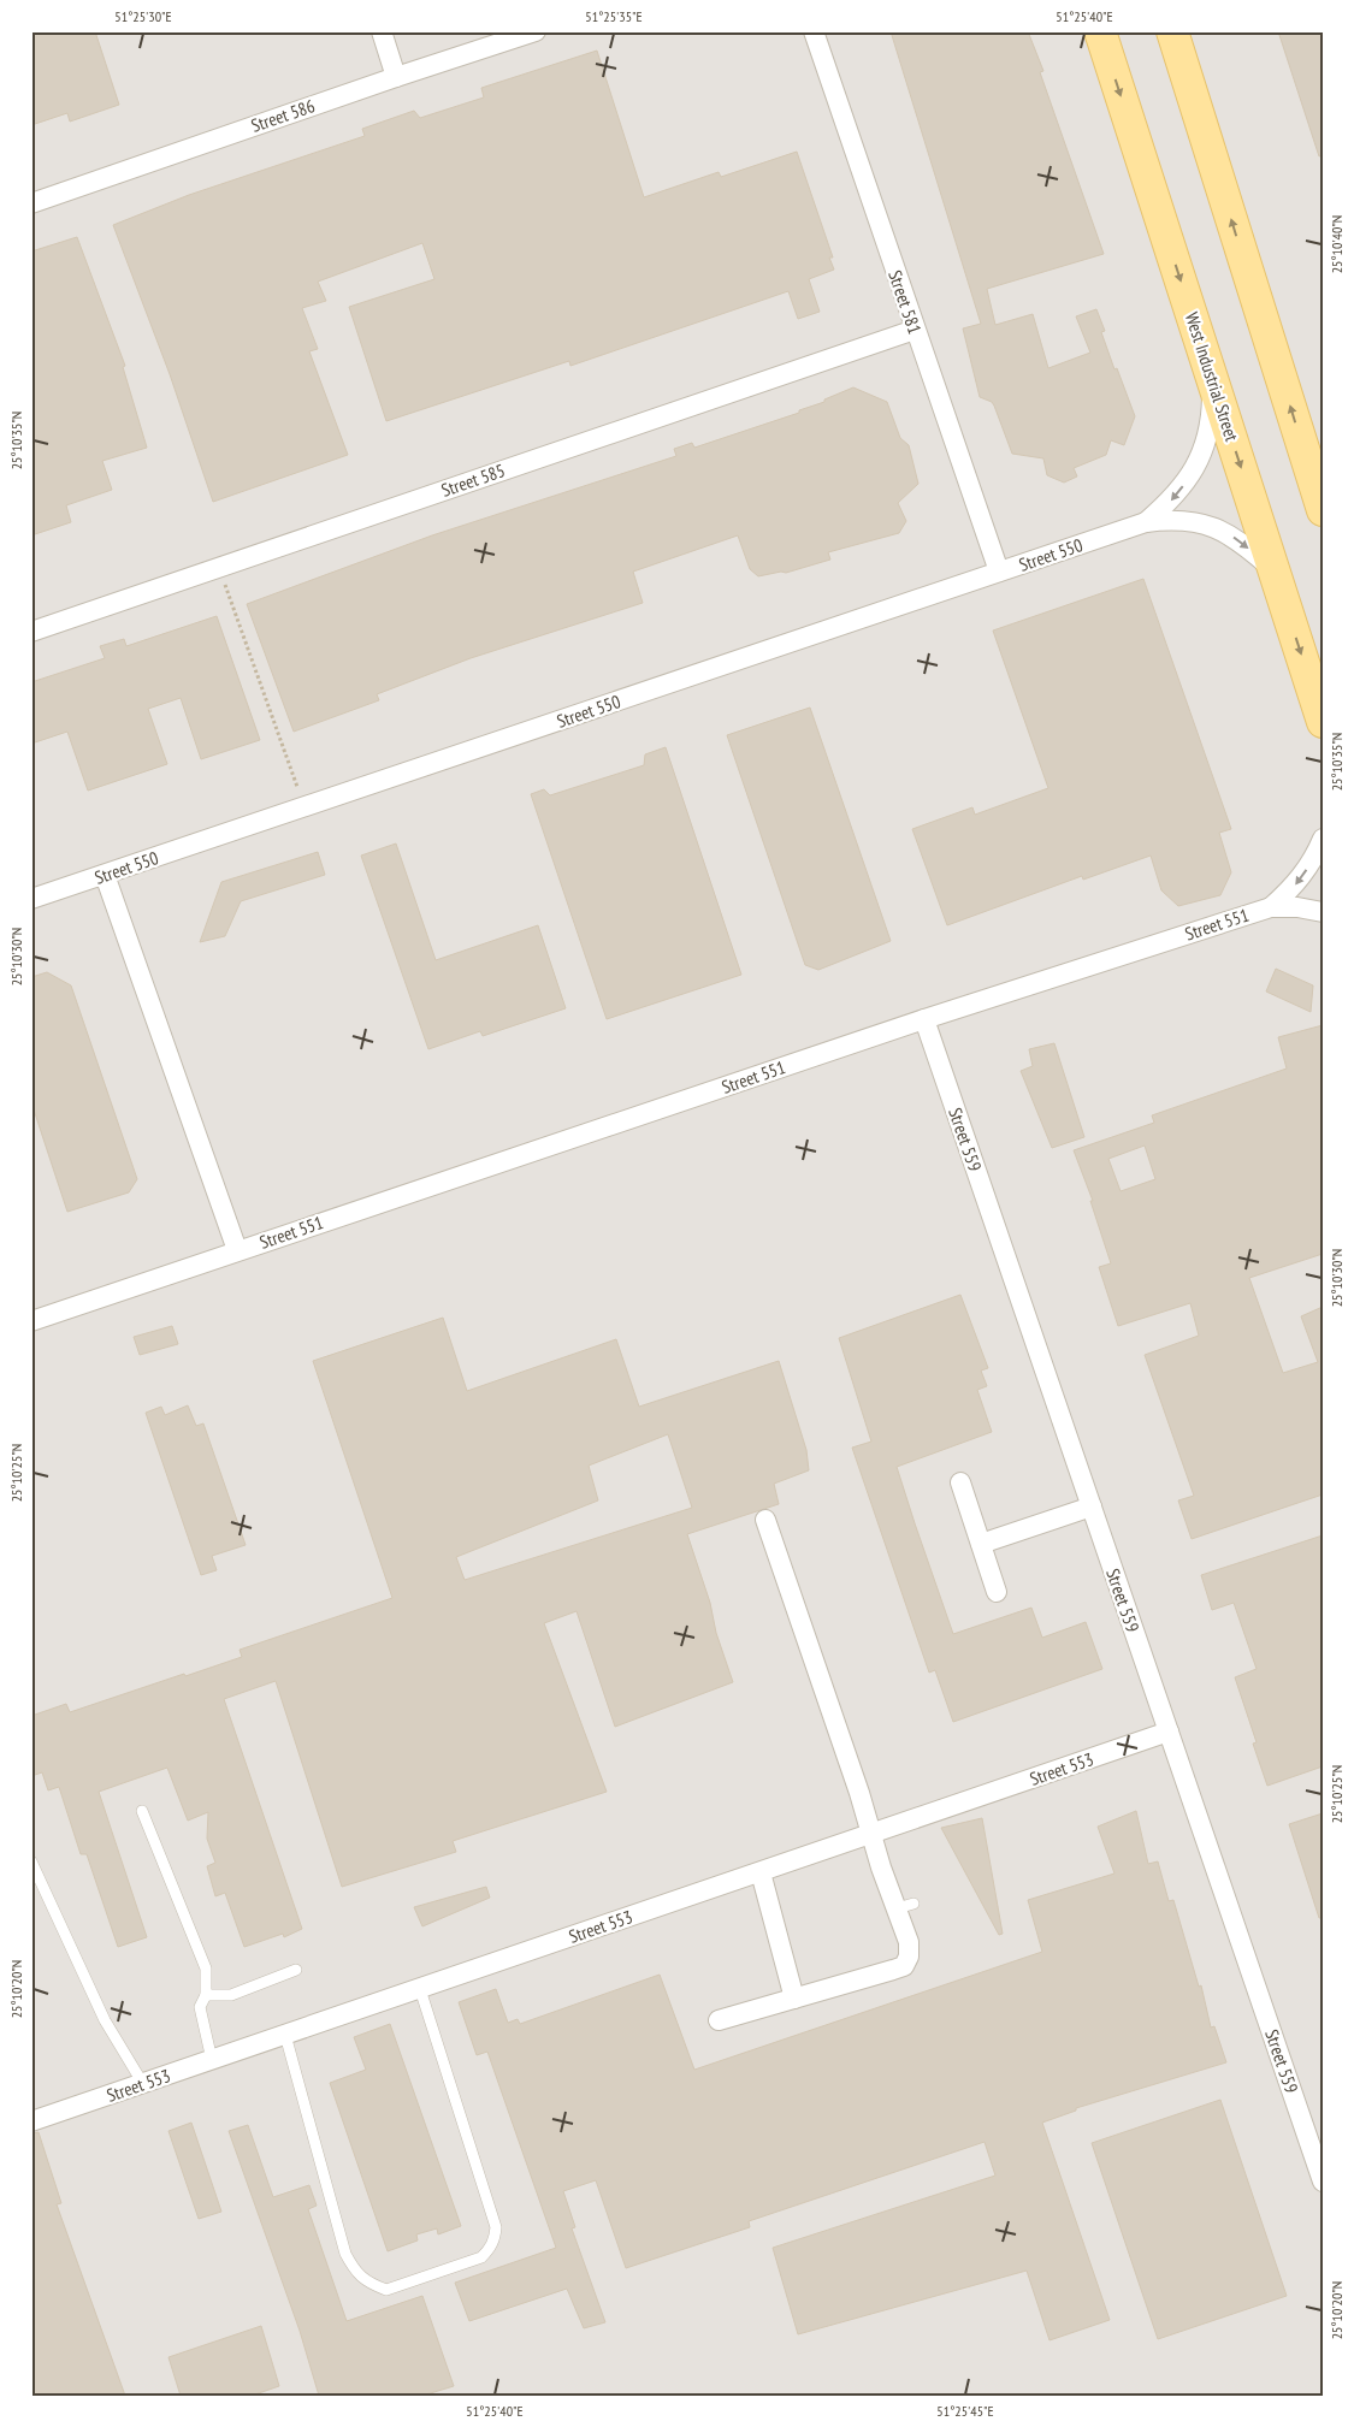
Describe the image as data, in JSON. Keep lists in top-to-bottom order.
{
  "streets": {
    "main road": ["West Industrial Street"],
    "street": [
      "Street 586",
      "Street 581",
      "Street 585",
      "Street 550",
      "Street 551",
      "Street 559",
      "Street 553"
    ]
  },
  "crossings": [
    ["Street 581", "Street 585"],
    ["Street 581", "Street 550"],
    ["West Industrial Street", "Street 550"],
    ["Street 550", "Street 551"],
    ["Street 551", "Street 559"],
    ["Street 559", "Street 553"]
  ],
  "coordinates": [
    "51°25'30\"E",
    "51°25'35\"E",
    "51°25'40\"E",
    "25°10'40\"N",
    "25°10'35\"N",
    "25°10'30\"N",
    "25°10'25\"N",
    "25°10'20\"N",
    "51°25'45\"E"
  ]
}
